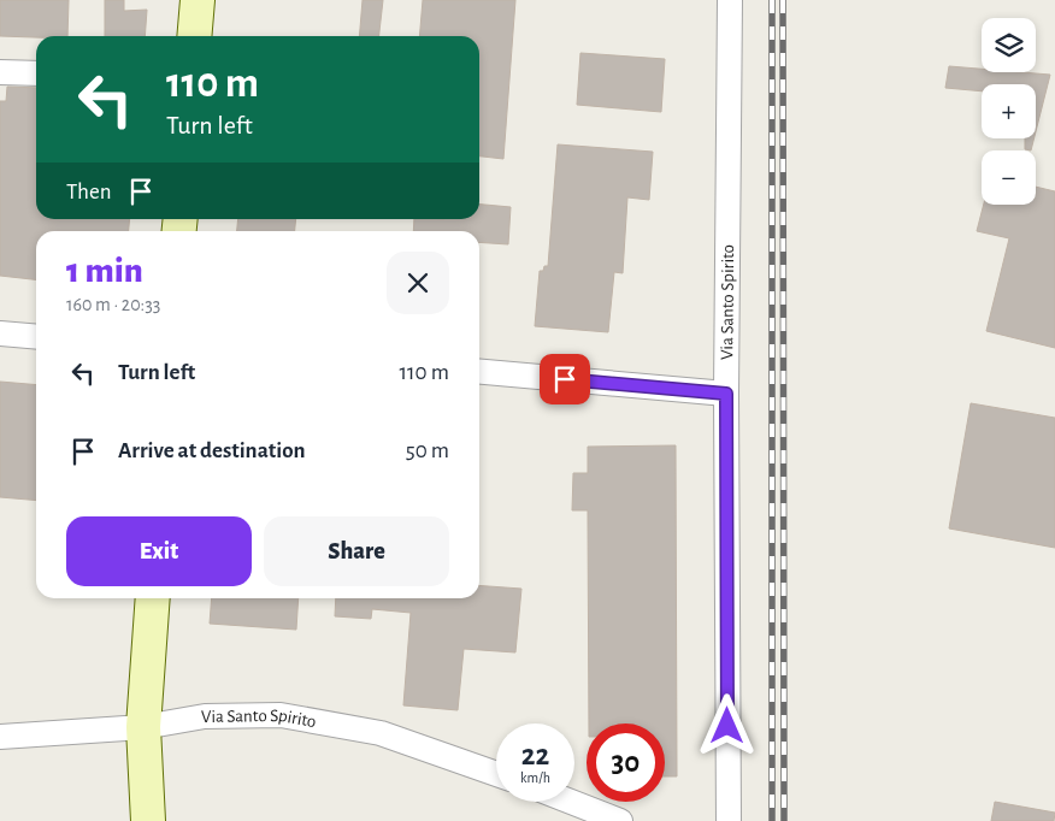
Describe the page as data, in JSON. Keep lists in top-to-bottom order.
{
  "streets": {
    "street": ["Via Santo Spirito"]
  },
  "page": {
    "map_buttons": ["+", "−"],
    "turn": ["110 m", "Turn left"],
    "then": "Then",
    "heading": ["1 min", "160 m · 20:33"],
    "list": [
      {
        "name": "Turn left",
        "value": "110 m"
      },
      {
        "name": "Arrive at destination",
        "value": "50 m"
      }
    ],
    "buttons": ["Exit", "Share"],
    "speed": "22 km/h",
    "limit": "30"
  }
}
